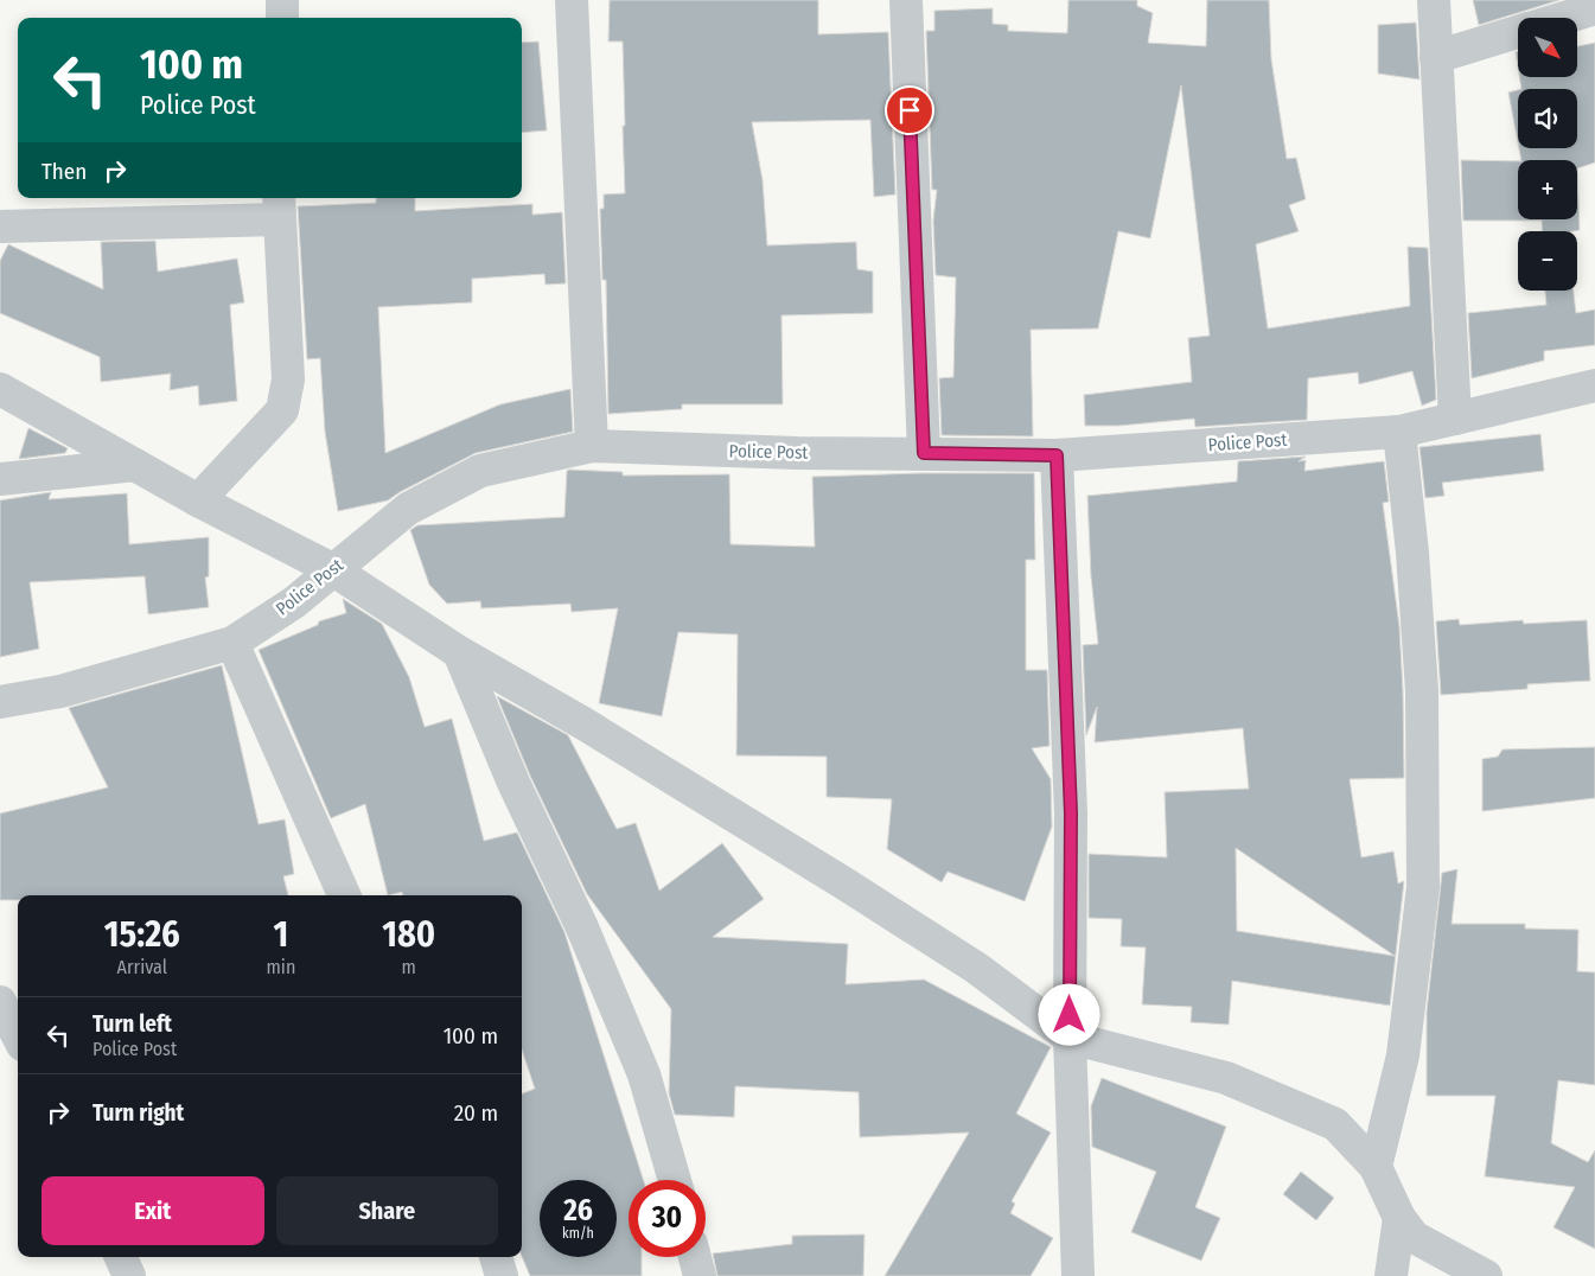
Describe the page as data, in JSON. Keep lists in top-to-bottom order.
{
  "streets": {
    "street": ["Police Post"]
  },
  "north": "bottom right",
  "page": {
    "map_buttons": ["+", "−"],
    "turn": ["100 m", "Police Post"],
    "then": "Then",
    "eta": [
      "15:26",
      "Arrival",
      "1",
      "min",
      "180",
      "m"
    ],
    "list": [
      {
        "name": "Turn left",
        "note": "Police Post",
        "value": "100 m"
      },
      {
        "name": "Turn right",
        "value": "20 m"
      }
    ],
    "buttons": ["Exit", "Share"],
    "speed": "26 km/h",
    "limit": "30"
  }
}
